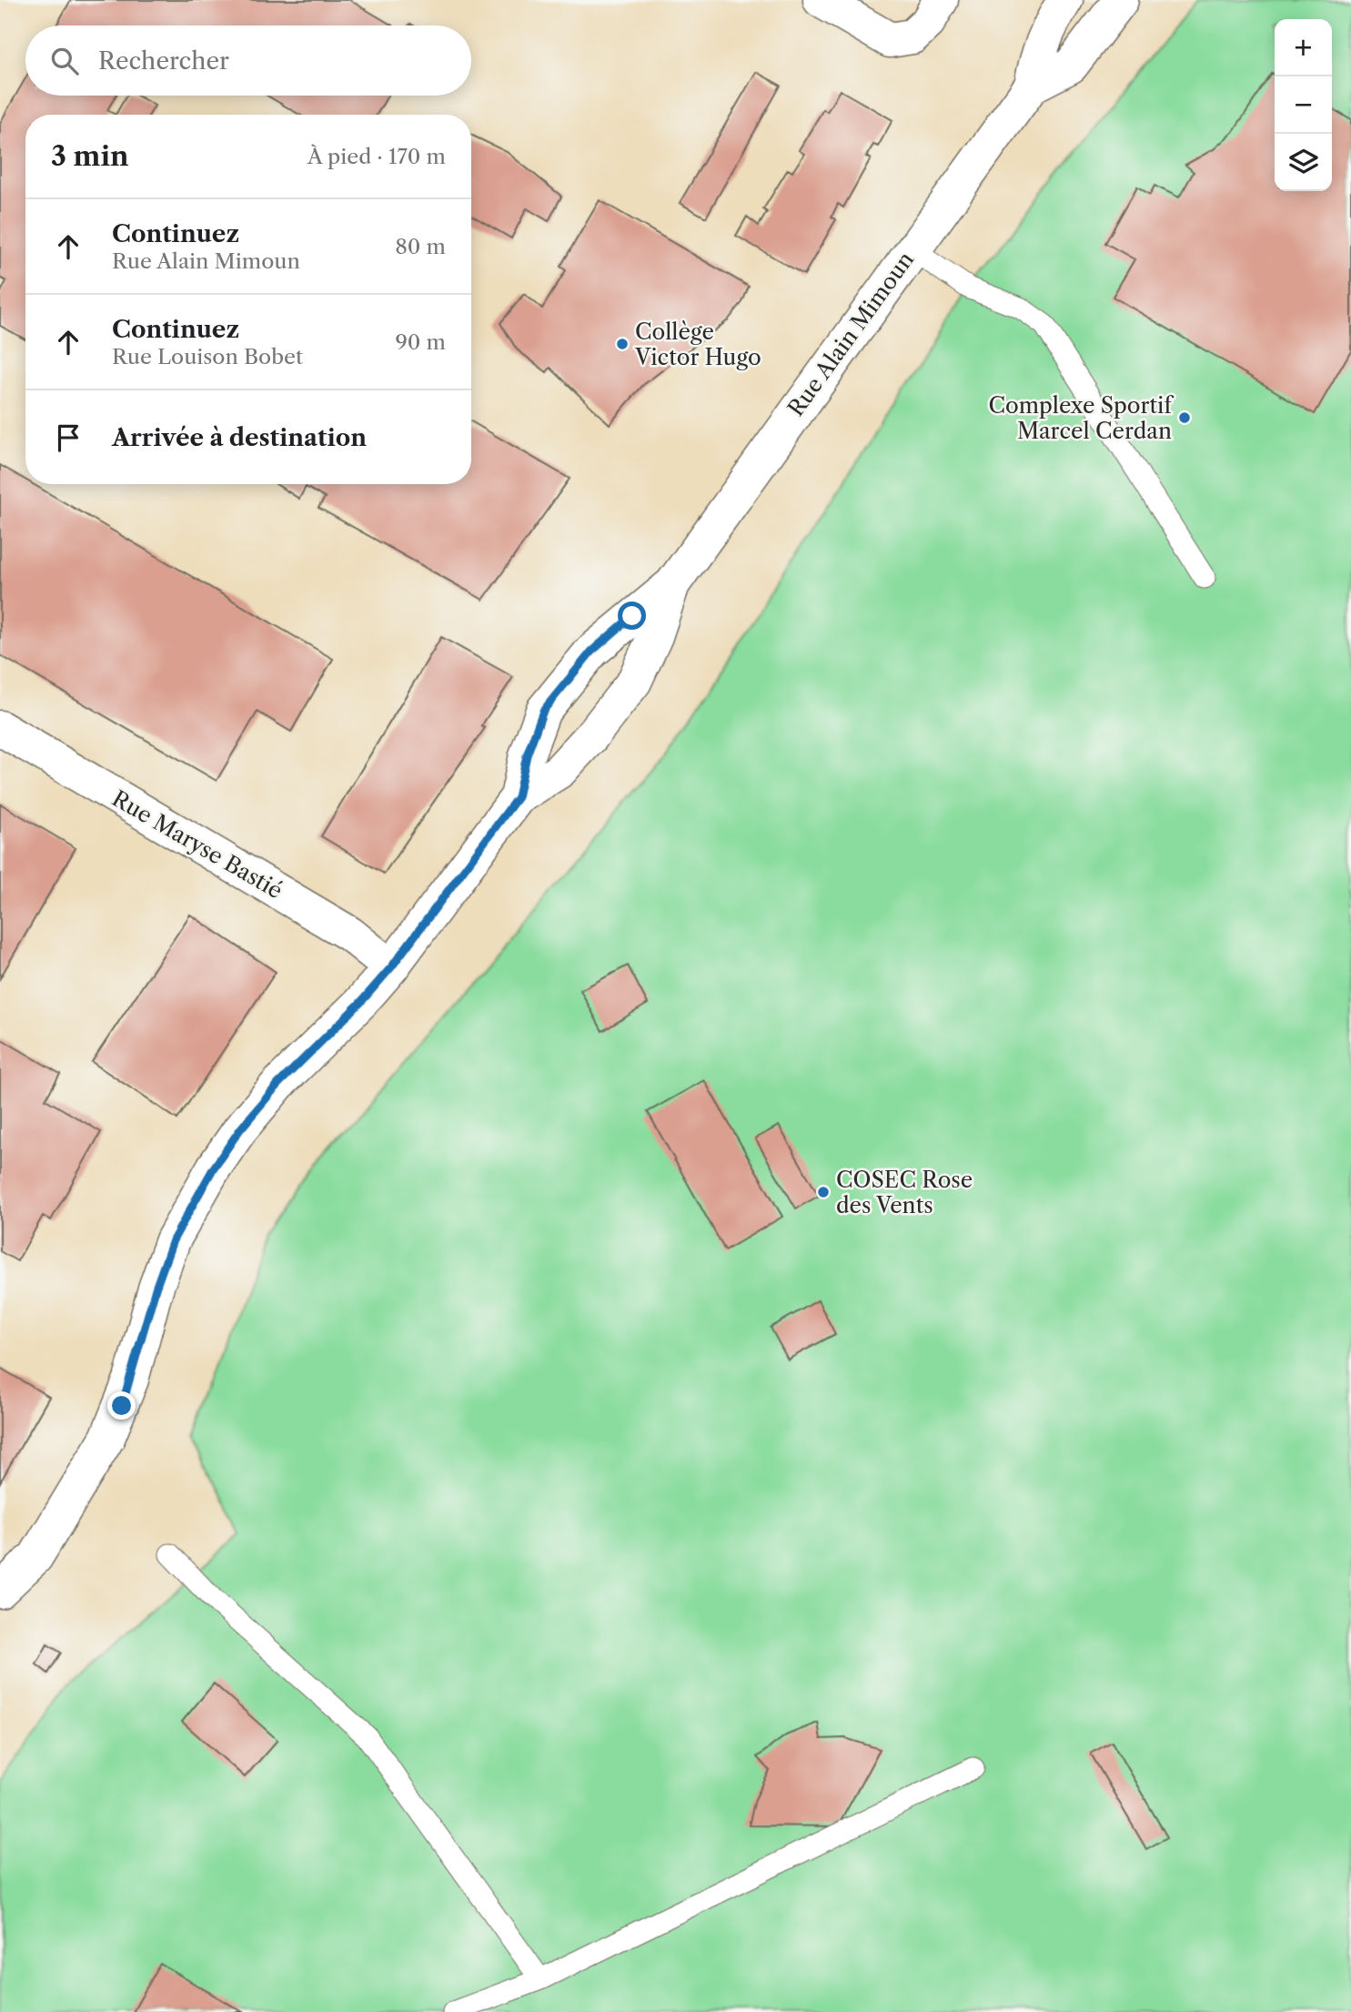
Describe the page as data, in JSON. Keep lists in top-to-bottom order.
{
  "streets": {
    "street": ["Rue Alain Mimoun", "Rue Maryse Bastié"]
  },
  "crossings": [
    ["Rue Alain Mimoun", "Rue Maryse Bastié"]
  ],
  "places": ["Collège Victor Hugo", "Complexe Sportif Marcel Cerdan", "COSEC Rose des Vents"],
  "page": {
    "map_buttons": ["+", "−"],
    "search": "Rechercher",
    "heading": ["3 min", "À pied · 170 m"],
    "list": [
      ["Continuez", "Rue Alain Mimoun", "80 m"],
      ["Continuez", "Rue Louison Bobet", "90 m"],
      "Arrivée à destination"
    ]
  }
}
